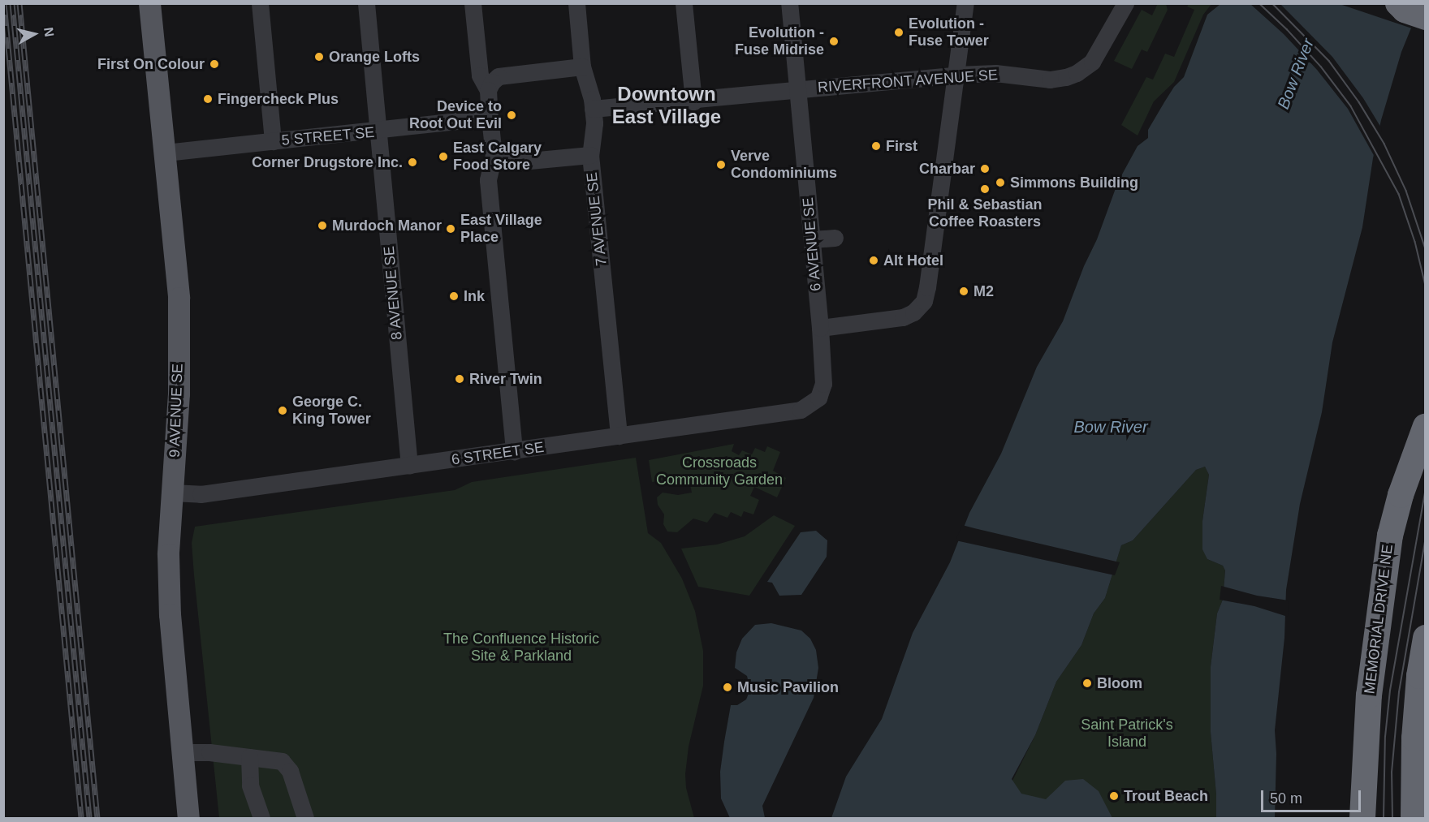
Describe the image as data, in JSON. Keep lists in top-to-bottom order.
{
  "streets": {
    "highway": ["MEMORIAL DRIVE NE"],
    "main road": ["9 AVENUE SE"],
    "street": [
      "RIVERFRONT AVENUE SE",
      "5 STREET SE",
      "7 AVENUE SE",
      "6 AVENUE SE",
      "8 AVENUE SE",
      "6 STREET SE"
    ]
  },
  "crossings": [
    ["RIVERFRONT AVENUE SE", "6 AVENUE SE"],
    ["5 STREET SE", "7 AVENUE SE"],
    ["5 STREET SE", "8 AVENUE SE"],
    ["5 STREET SE", "9 AVENUE SE"],
    ["7 AVENUE SE", "6 STREET SE"],
    ["6 AVENUE SE", "6 STREET SE"],
    ["8 AVENUE SE", "6 STREET SE"],
    ["9 AVENUE SE", "6 STREET SE"]
  ],
  "districts": ["Downtown East Village"],
  "water": ["Bow River"],
  "parks": ["Crossroads Community Garden", "The Confluence Historic Site & Parkland", "Saint Patrick's Island"],
  "places": [
    "Evolution - Fuse Tower",
    "Evolution - Fuse Midrise",
    "Orange Lofts",
    "First On Colour",
    "Fingercheck Plus",
    "Device to Root Out Evil",
    "First",
    "East Calgary Food Store",
    "Corner Drugstore Inc.",
    "Verve Condominiums",
    "Charbar",
    "Simmons Building",
    "Phil & Sebastian Coffee Roasters",
    "Murdoch Manor",
    "East Village Place",
    "Alt Hotel",
    "M2",
    "Ink",
    "River Twin",
    "George C. King Tower",
    "Bloom",
    "Music Pavilion",
    "Trout Beach"
  ],
  "scale_bar": "50 m",
  "north": "right"
}
